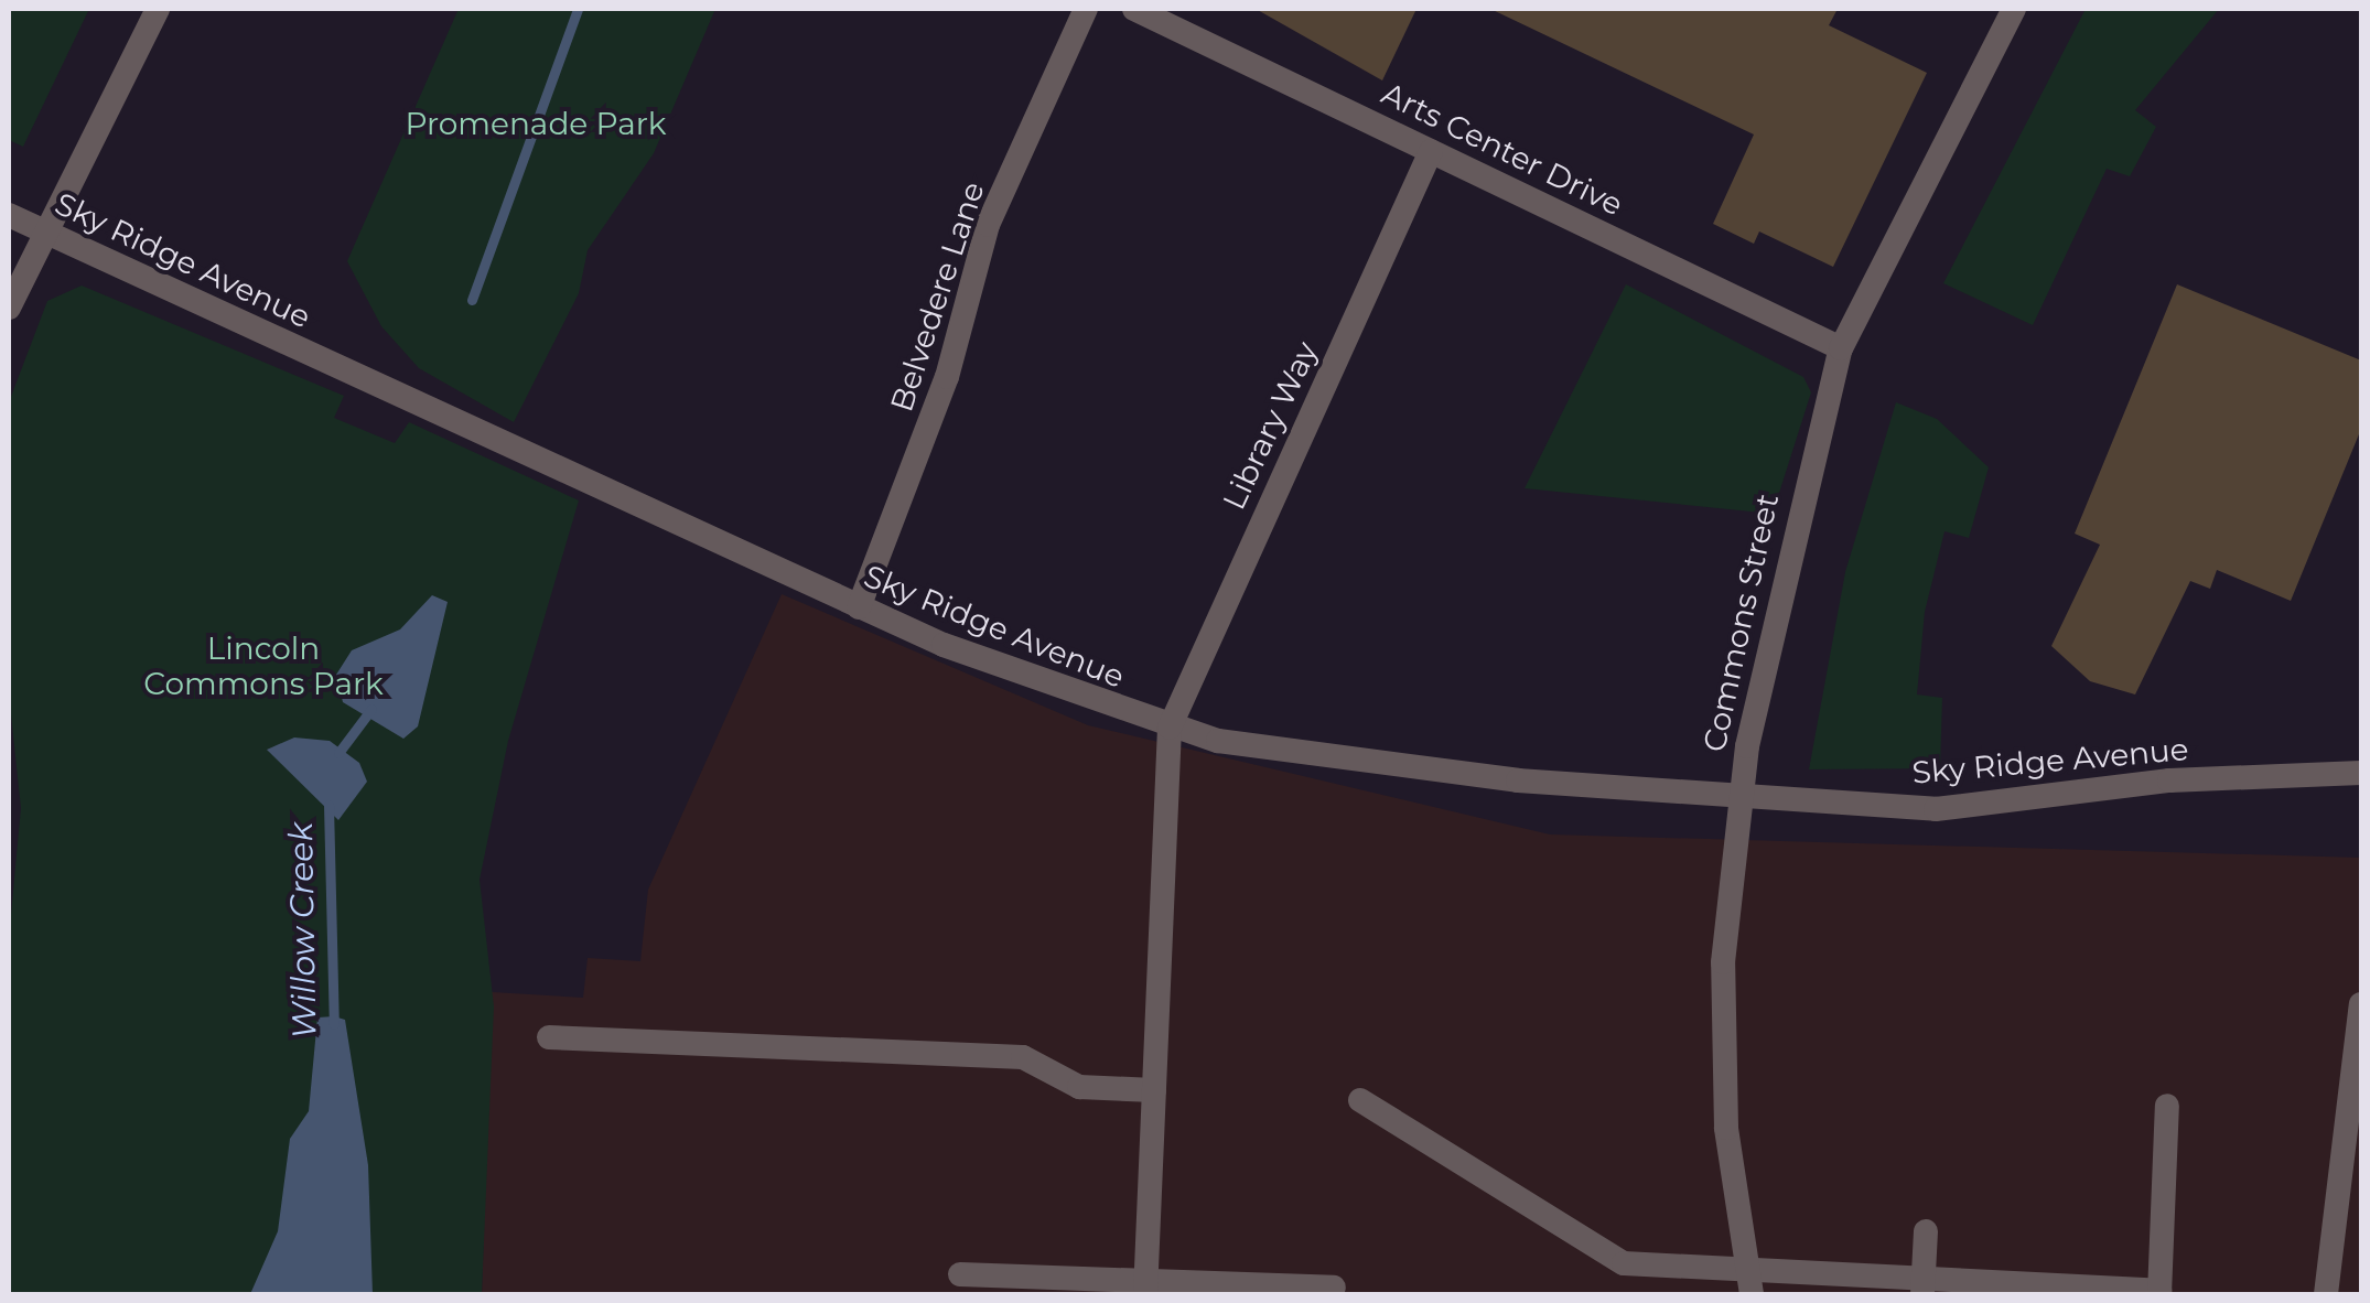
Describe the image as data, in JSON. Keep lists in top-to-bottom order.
{
  "streets": {
    "street": [
      "Arts Center Drive",
      "Sky Ridge Avenue",
      "Belvedere Lane",
      "Library Way",
      "Commons Street"
    ]
  },
  "crossings": [
    ["Arts Center Drive", "Library Way"],
    ["Arts Center Drive", "Commons Street"],
    ["Sky Ridge Avenue", "Belvedere Lane"],
    ["Sky Ridge Avenue", "Library Way"],
    ["Sky Ridge Avenue", "Commons Street"]
  ],
  "water": ["Willow Creek"],
  "parks": ["Promenade Park", "Lincoln Commons Park"]
}
